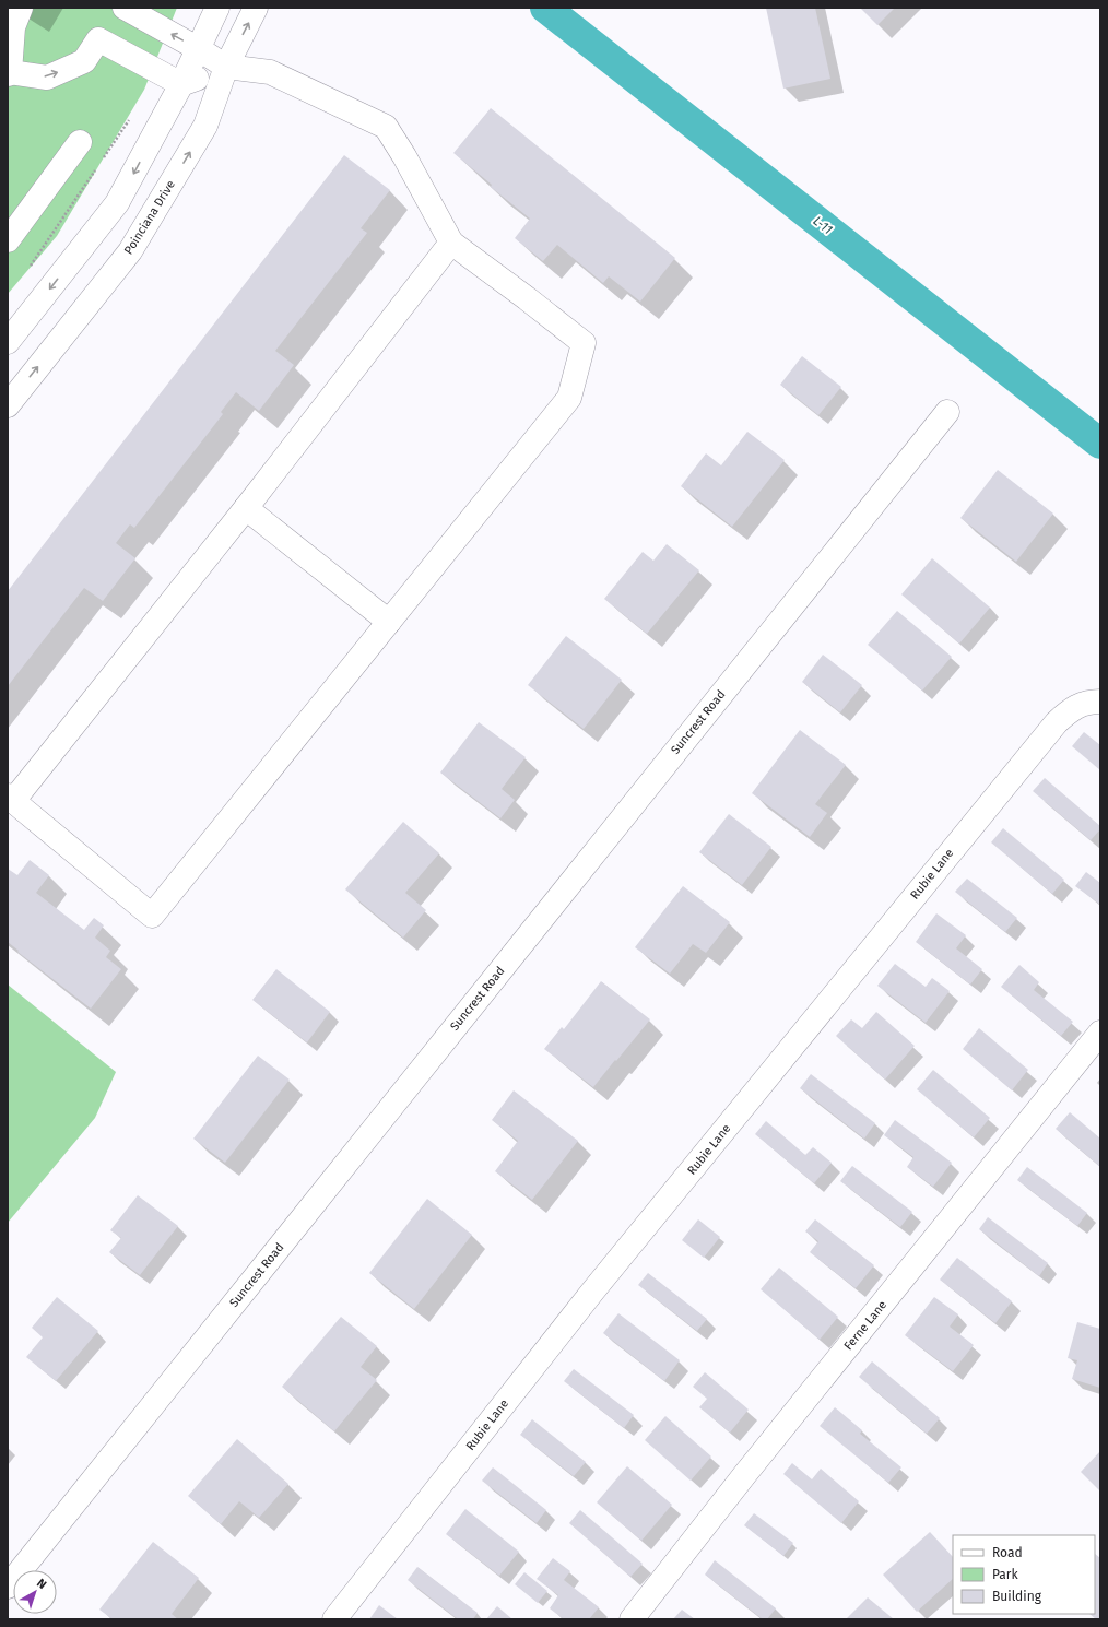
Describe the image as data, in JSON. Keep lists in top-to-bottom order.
{
  "streets": {
    "street": [
      "Poinciana Drive",
      "Suncrest Road",
      "Rubie Lane",
      "Ferne Lane"
    ]
  },
  "water": ["L-11"],
  "legend": ["Road", "Park", "Building"],
  "north": "top right"
}
